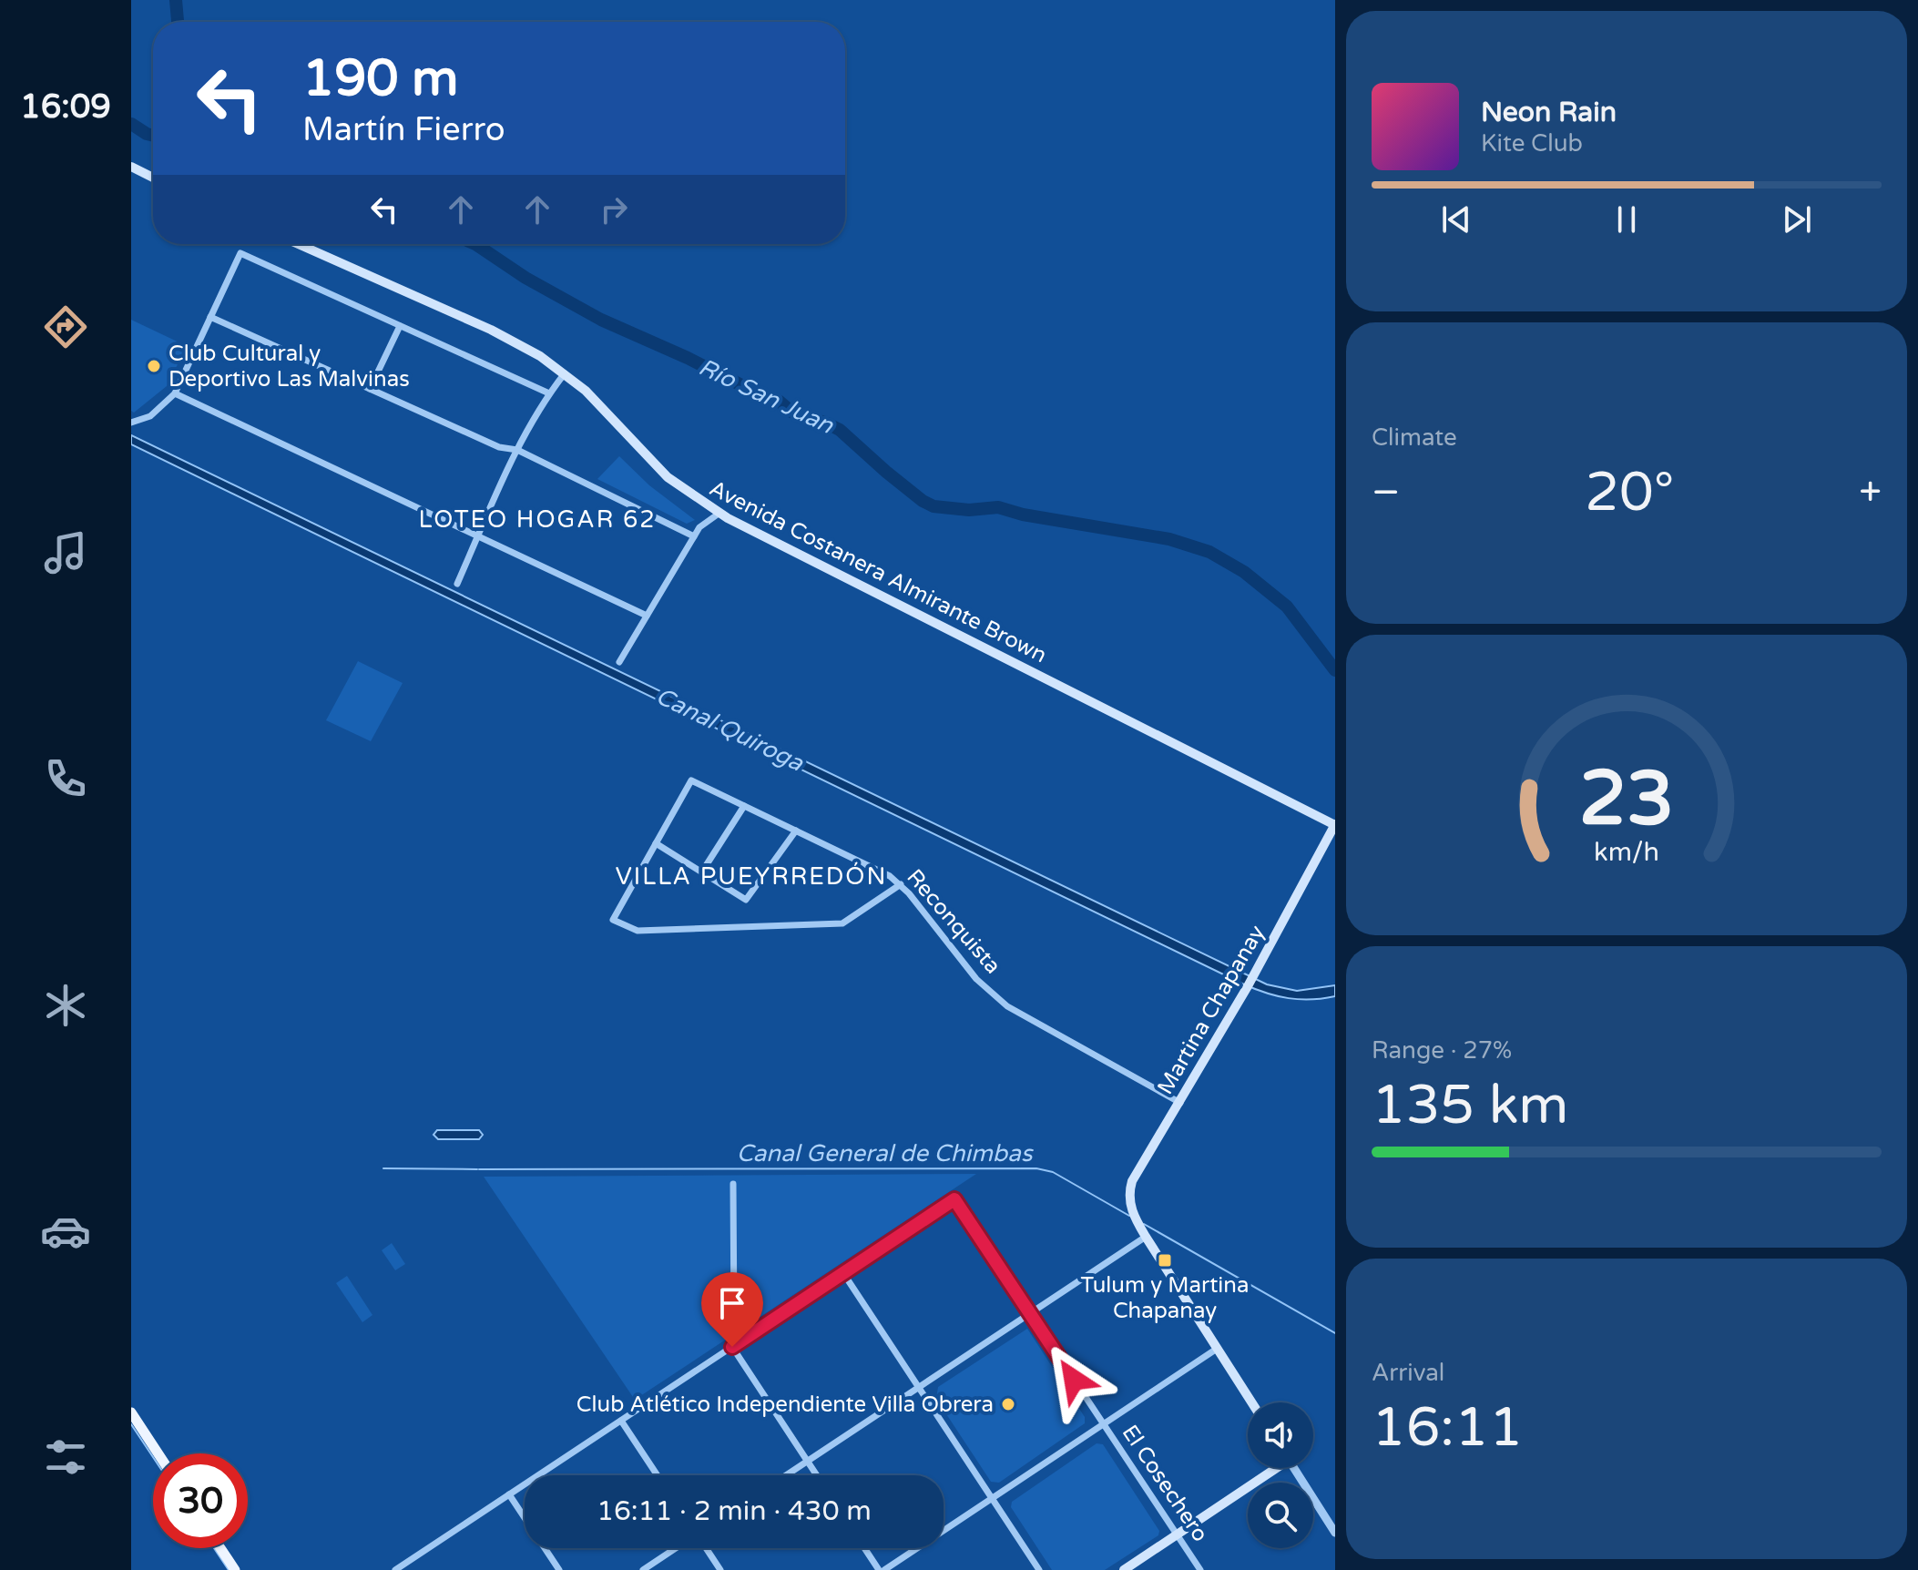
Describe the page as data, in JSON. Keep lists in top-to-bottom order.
{
  "streets": {
    "main road": ["Avenida Costanera Almirante Brown", "Martina Chapanay"],
    "street": ["Reconquista", "El Cosechero"]
  },
  "crossings": [
    ["Avenida Costanera Almirante Brown", "Martina Chapanay"],
    ["Reconquista", "Martina Chapanay"]
  ],
  "districts": ["LOTEO HOGAR 62", "VILLA PUEYRREDÓN"],
  "water": ["Río San Juan", "Canal Quiroga", "Canal General de Chimbas"],
  "places": {
    "other": ["Club Cultural y Deportivo Las Malvinas", "Club Atlético Independiente Villa Obrera"],
    "transit": ["Tulum y Martina Chapanay"]
  },
  "page": {
    "tabs": "16:09",
    "turn": ["190 m", "Martín Fierro"],
    "song": ["Neon Rain", "Kite Club"],
    "tile": [
      "Climate",
      ["Range · 27%", "135 km"],
      ["Arrival", "16:11"]
    ],
    "heat": ["−", "20°", "+"],
    "limit": "30",
    "trip": "16:11 · 2 min · 430 m",
    "gauge": ["23", "km/h"]
  }
}
